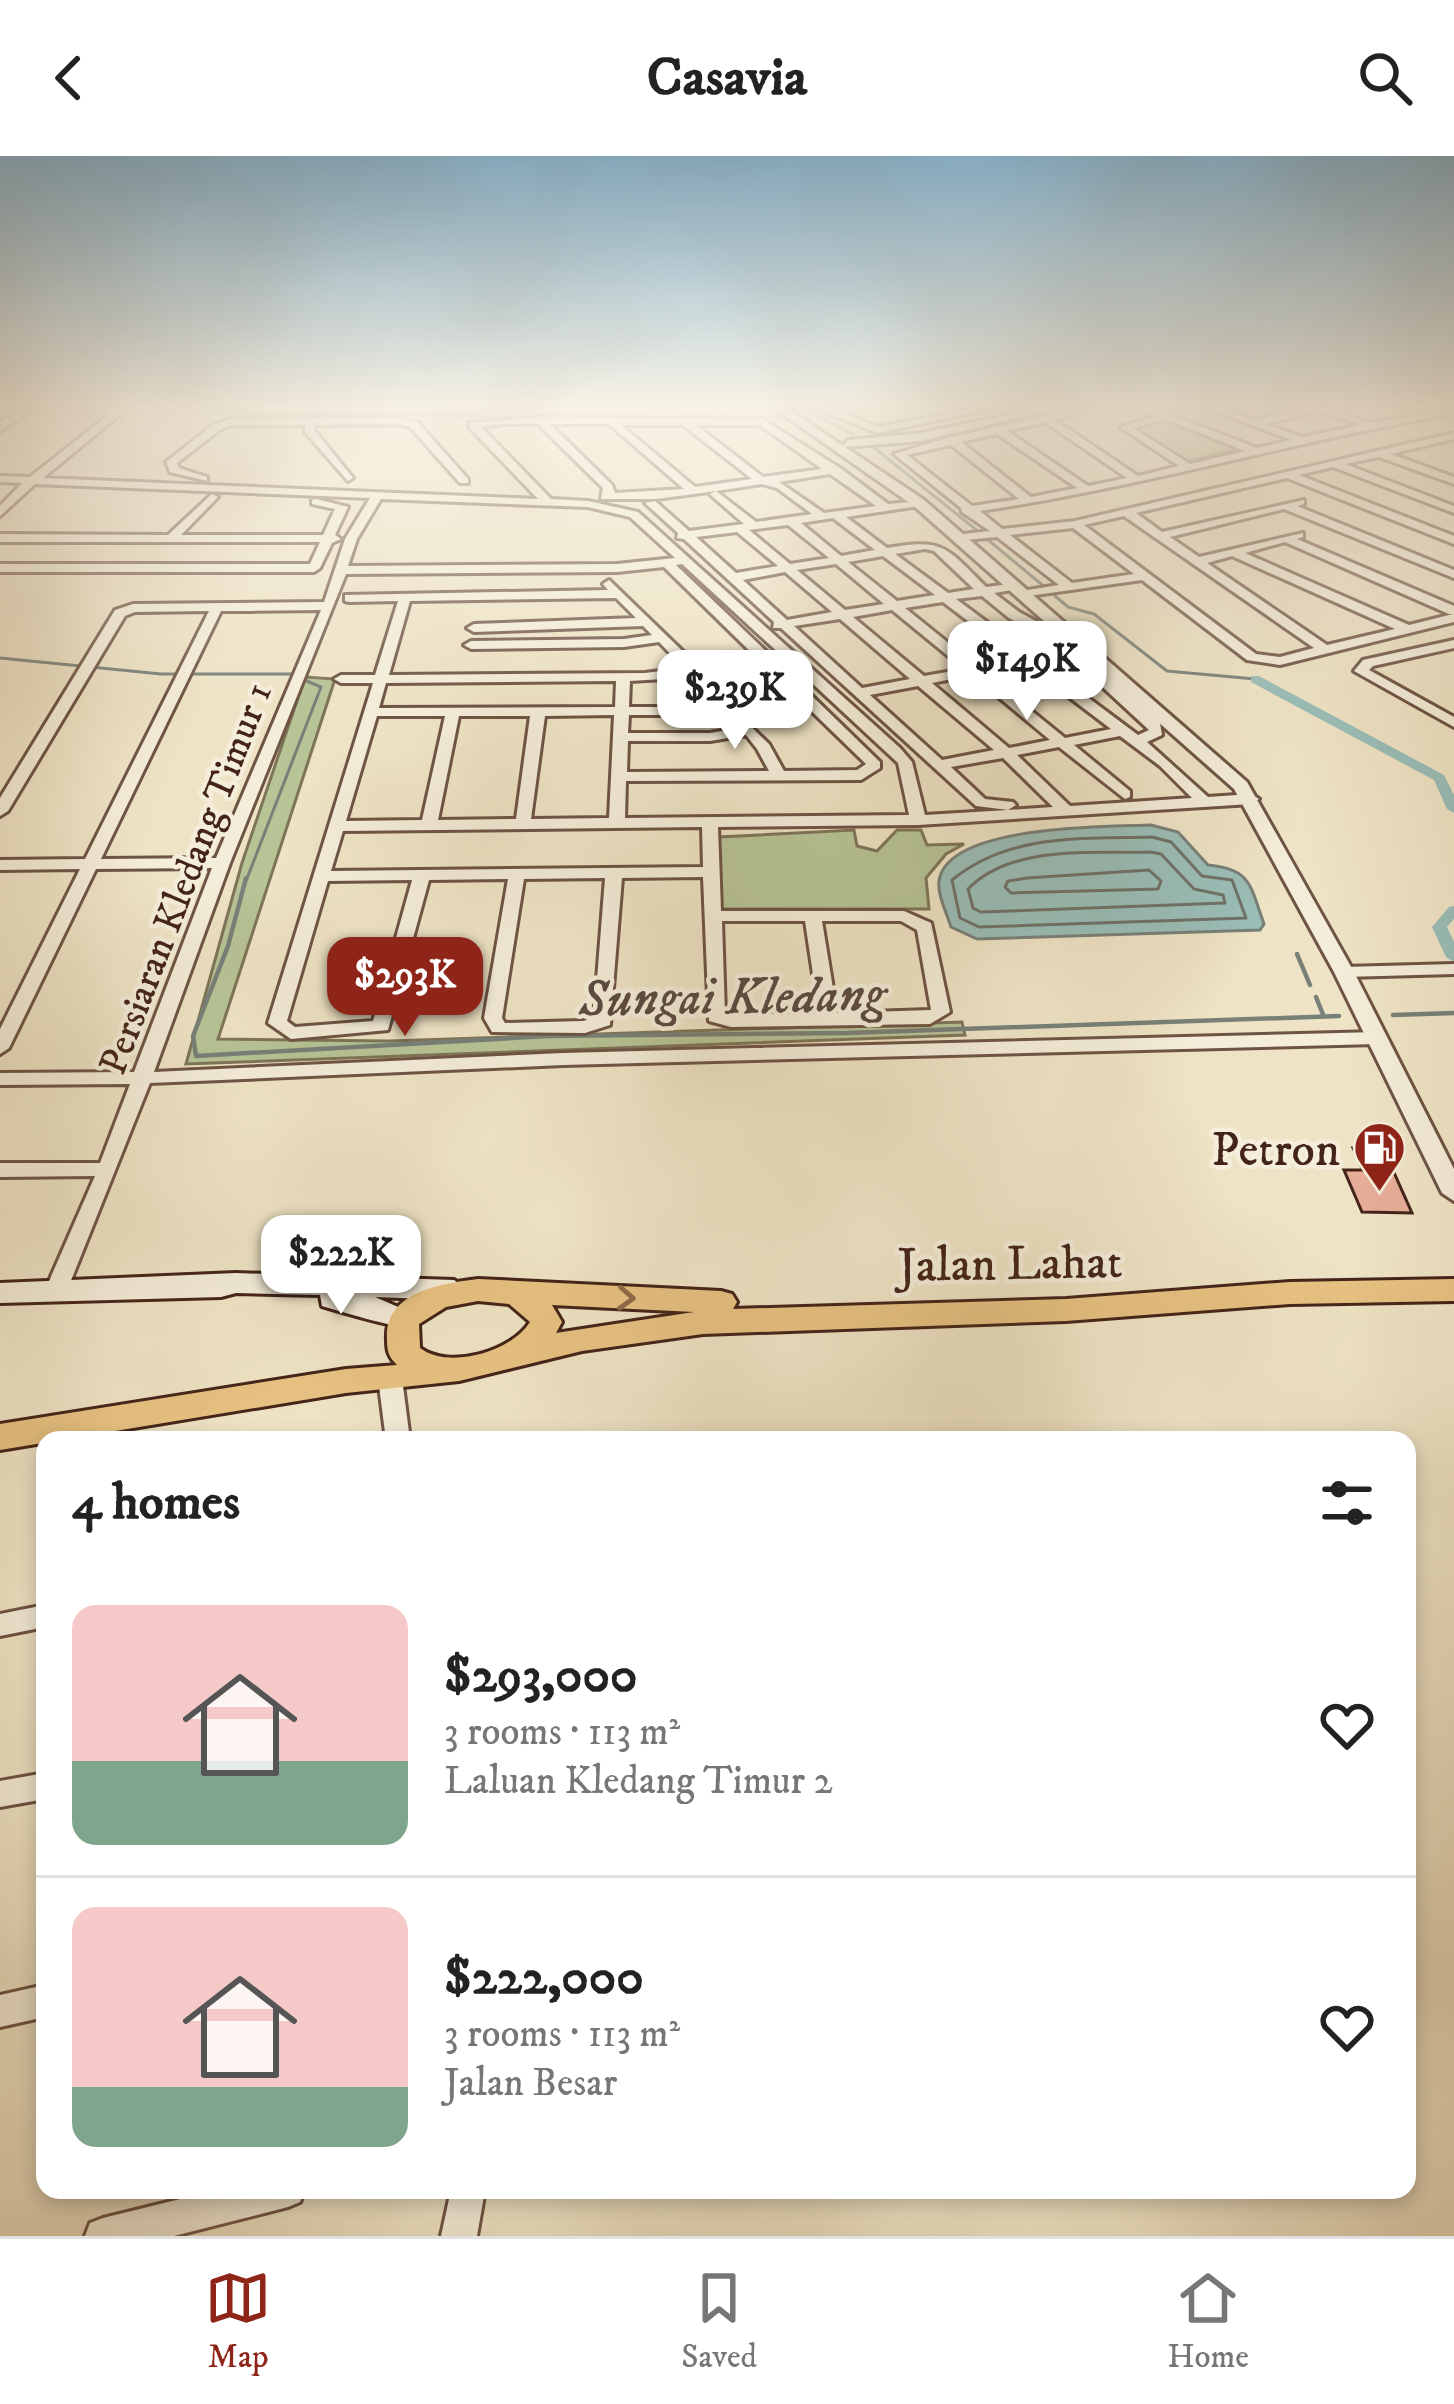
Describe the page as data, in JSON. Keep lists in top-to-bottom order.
{
  "streets": {
    "main road": ["Jalan Lahat"],
    "street": ["Persiaran Kledang Timur 1"]
  },
  "water": ["Sungai Kledang"],
  "places": {
    "fuel station": ["Petron"]
  },
  "page": {
    "header": "Casavia",
    "price": [
      "$149K",
      "$239K",
      "$293K",
      "$222K"
    ],
    "heading": "4 homes",
    "list": [
      {
        "name": "$293,000",
        "note": "3 rooms · 113 m² · Laluan Kledang Timur 2"
      },
      {
        "name": "$222,000",
        "note": "3 rooms · 113 m² · Jalan Besar"
      }
    ],
    "tabs": ["Map", "Saved", "Home"]
  }
}
